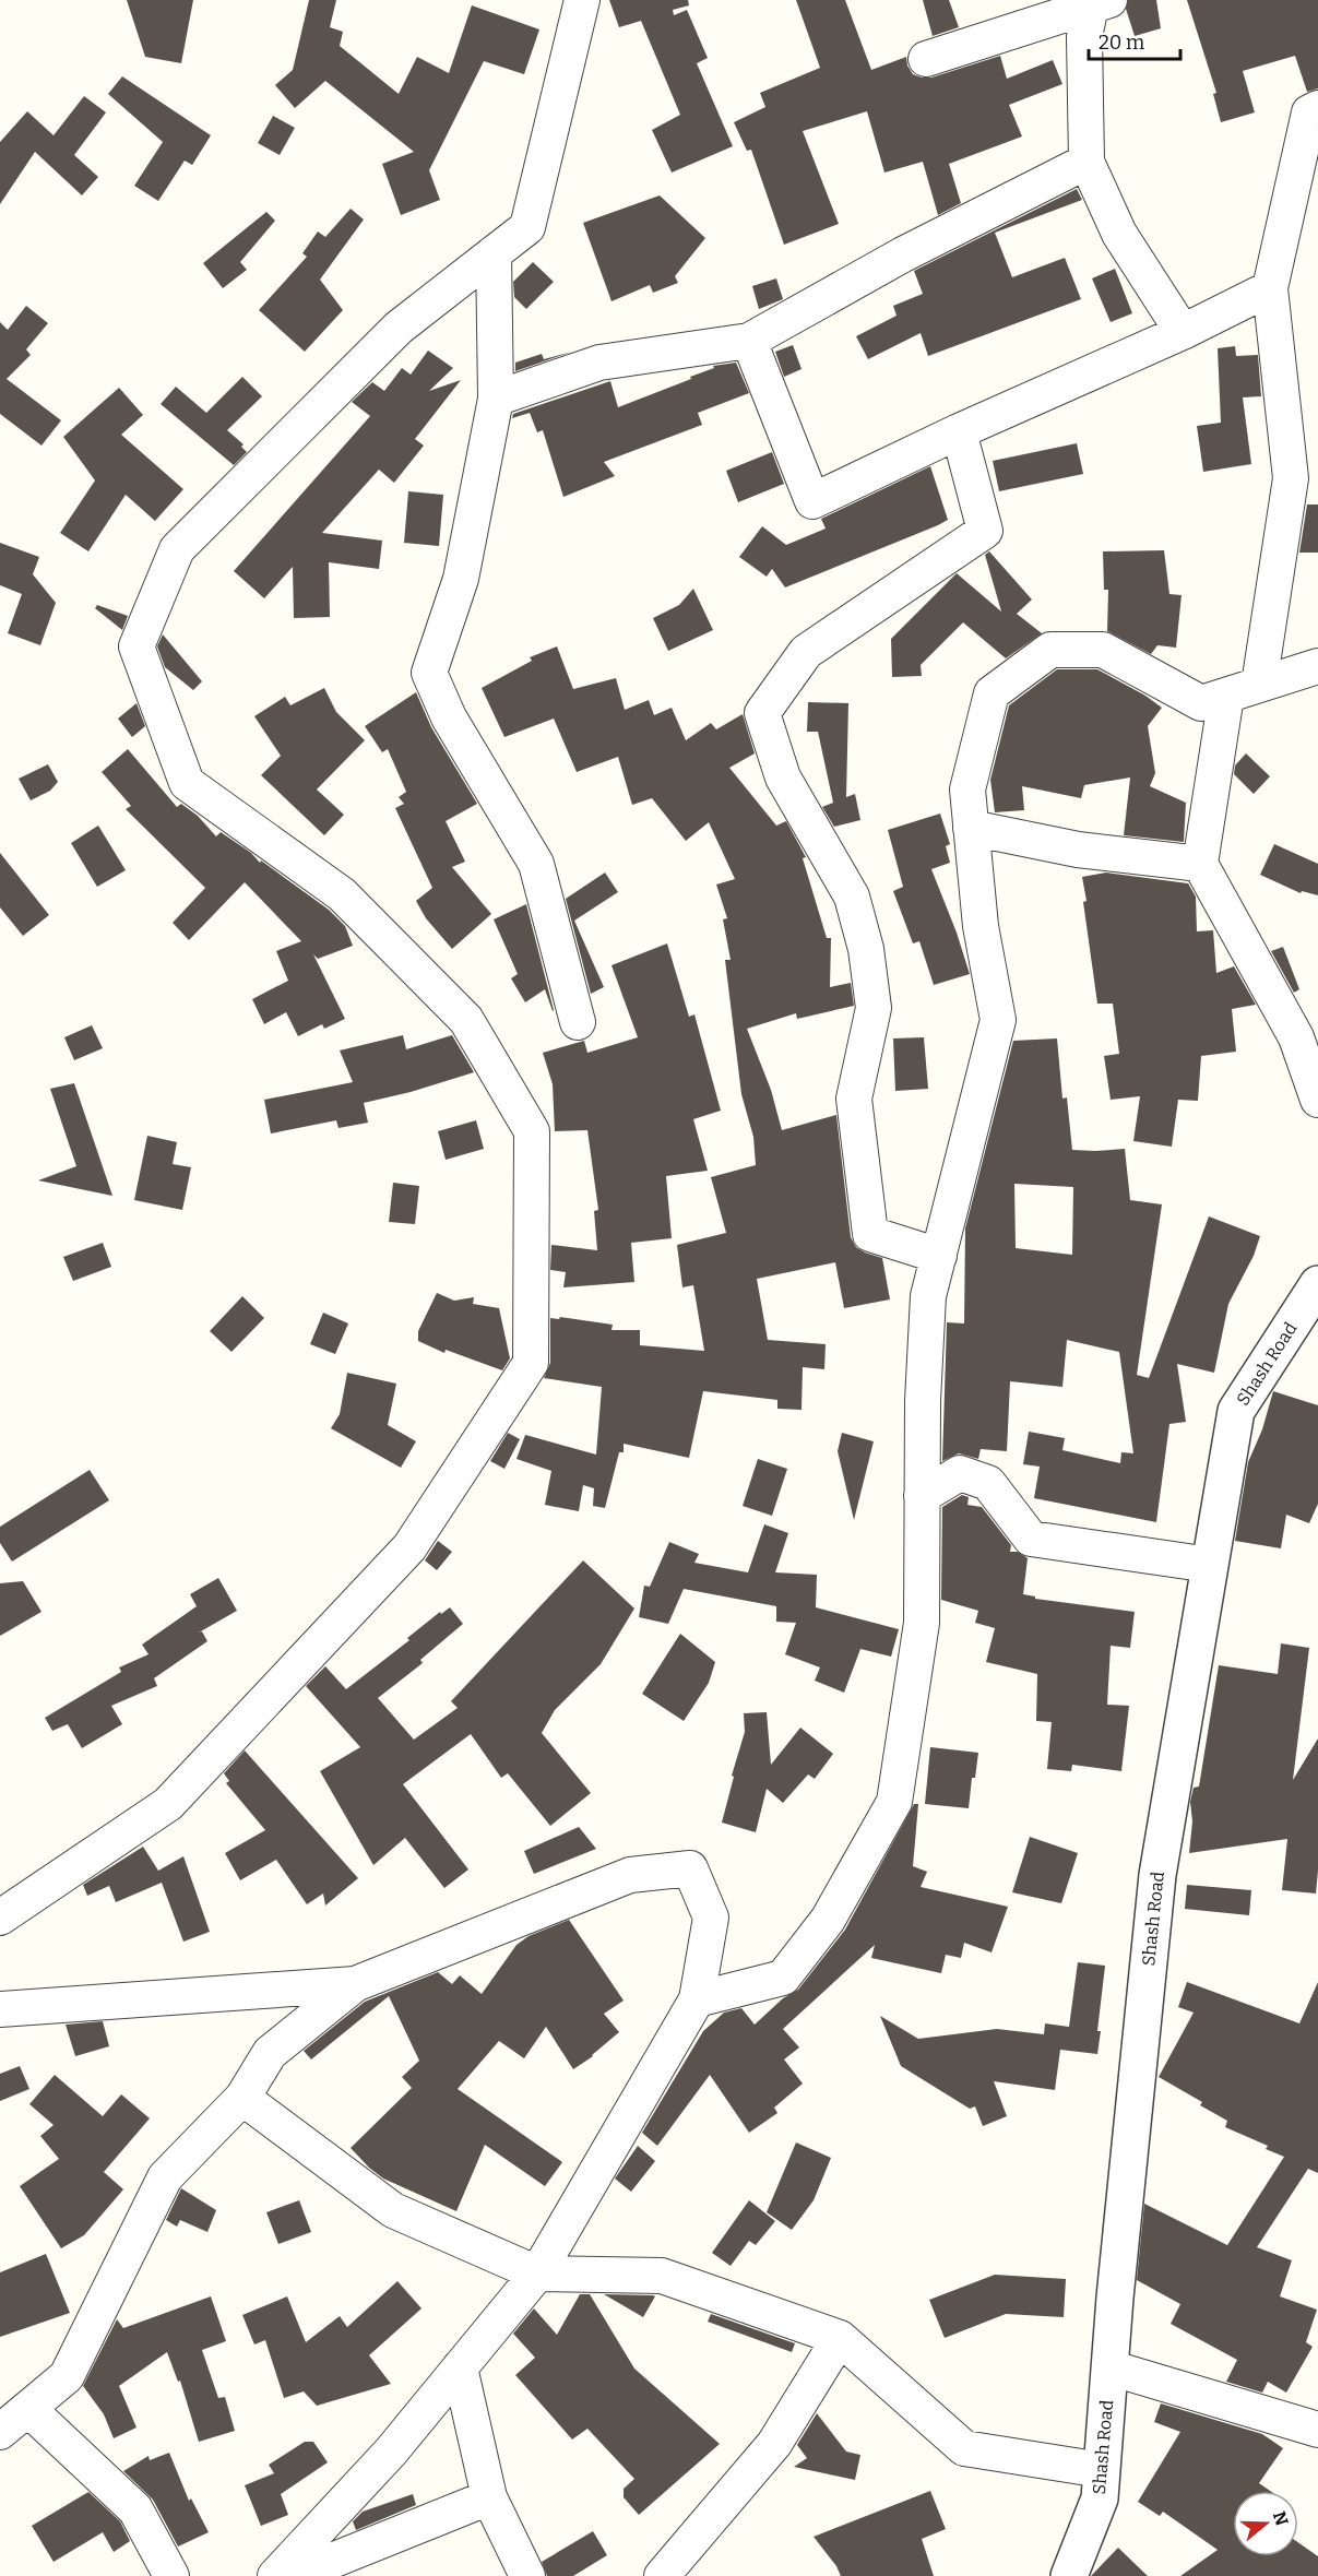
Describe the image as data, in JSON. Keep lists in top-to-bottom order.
{
  "streets": {
    "street": ["Shash Road"]
  },
  "scale_bar": "20 m",
  "north": "right"
}
